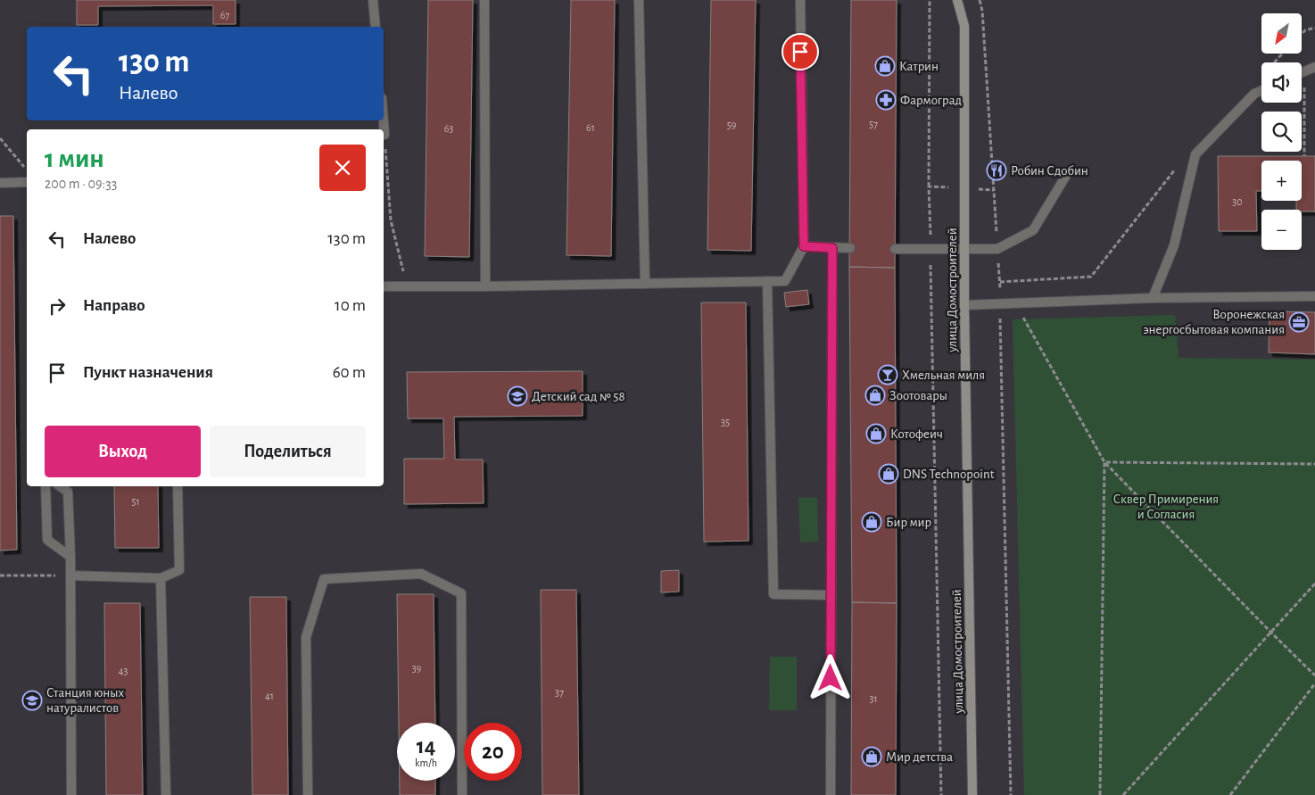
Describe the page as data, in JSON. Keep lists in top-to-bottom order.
{
  "streets": {
    "street": ["улица Домостроителей"]
  },
  "parks": ["Сквер Примирения и Согласия"],
  "places": {
    "shop": [
      "Катрин",
      "Зоотовары",
      "Котофеич",
      "DNS Technopoint",
      "Бир мир",
      "Мир детства"
    ],
    "pharmacy": ["Фармоград"],
    "restaurant": ["Робин Сдобин"],
    "office": ["Воронежская энергосбытовая компания"],
    "bar": ["Хмельная миля"],
    "school or university": ["Детский сад № 58", "Станция юных натуралистов"]
  },
  "house_numbers": [
    "67",
    "57",
    "59",
    "61",
    "63",
    "30",
    "35",
    "51",
    "39",
    "43",
    "37",
    "41",
    "31"
  ],
  "north": "bottom left",
  "page": {
    "map_buttons": ["+", "−"],
    "turn": ["130 m", "Налево"],
    "heading": ["1 мин", "200 m · 09:33"],
    "list": [
      {
        "name": "Налево",
        "value": "130 m"
      },
      {
        "name": "Направо",
        "value": "10 m"
      },
      {
        "name": "Пункт назначения",
        "value": "60 m"
      }
    ],
    "buttons": ["Выход", "Поделиться"],
    "speed": "14 km/h",
    "limit": "20"
  }
}
